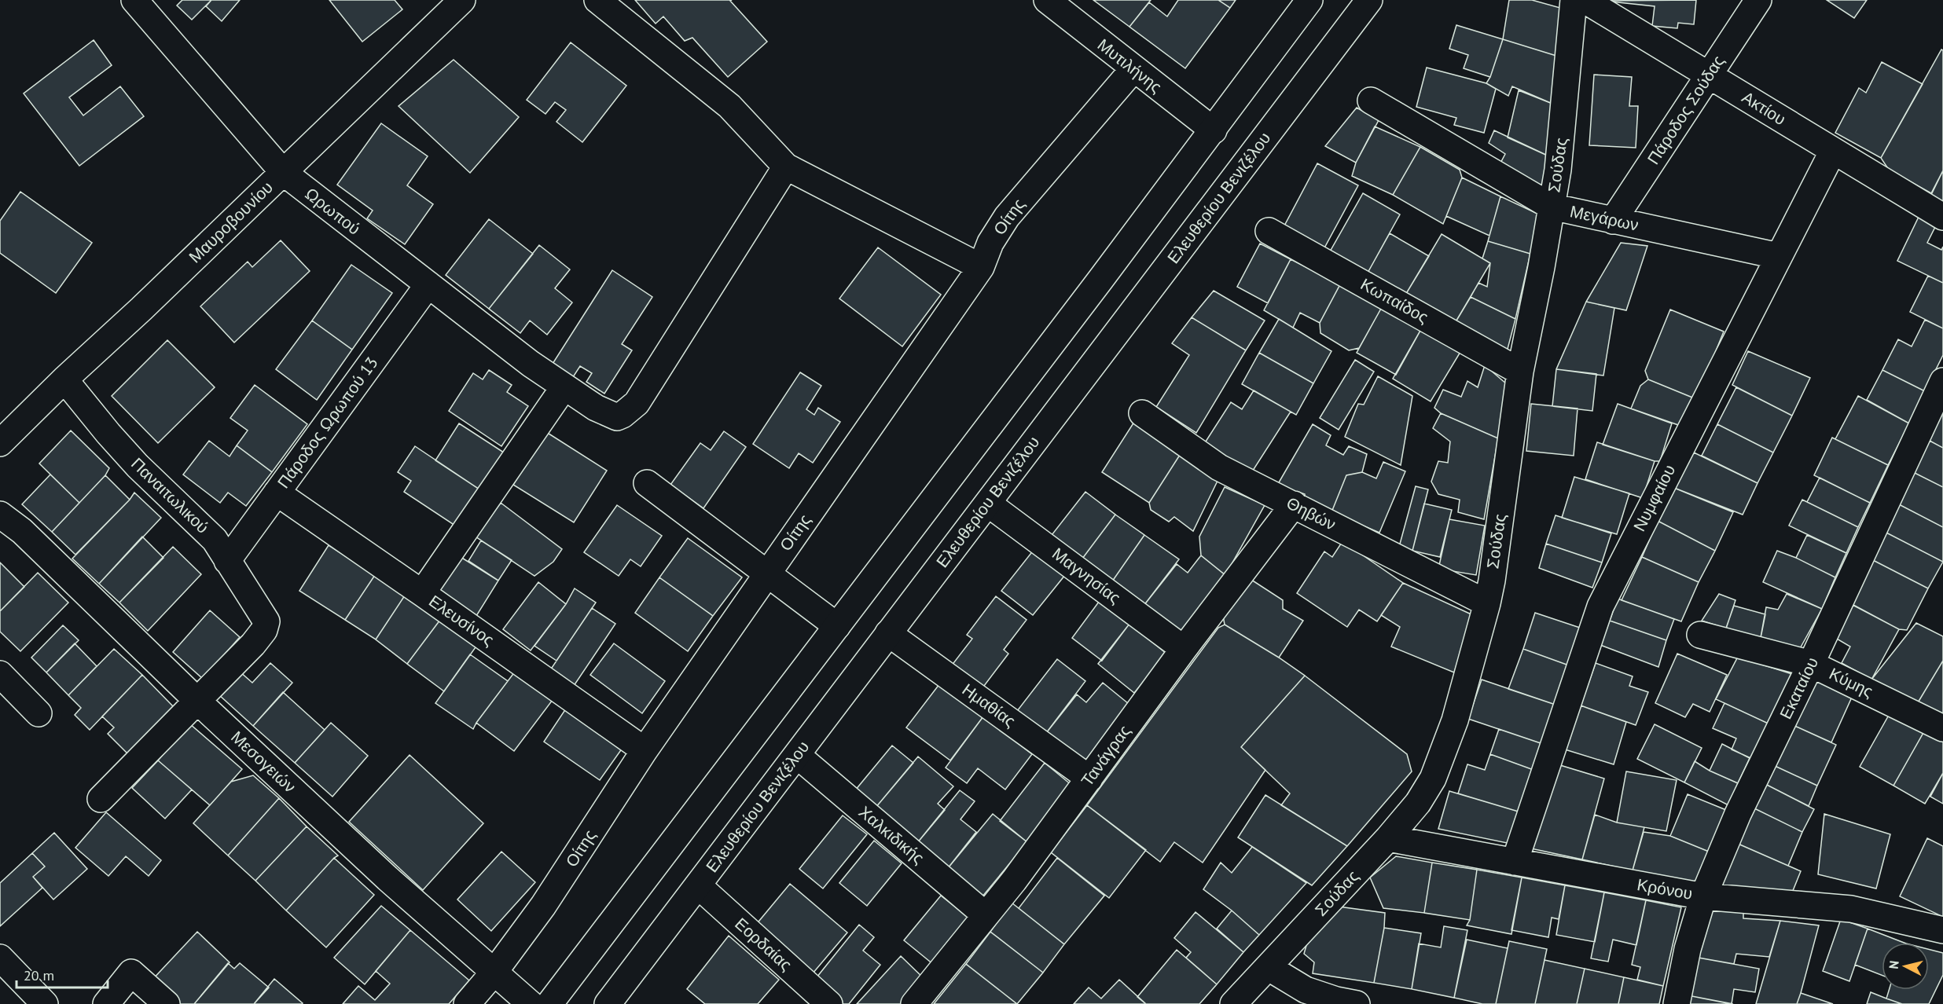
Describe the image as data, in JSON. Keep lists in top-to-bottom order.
{
  "streets": {
    "street": [
      "Μυτιλήνης",
      "Ακτίου",
      "Πάροδος Σούδας",
      "Σούδας",
      "Ελευθερίου Βενιζέλου",
      "Ωρωπού",
      "Οίτης",
      "Μεγάρων",
      "Μαυροβουνίου",
      "Κωπαίδος",
      "Πάροδος Ωρωπού 13",
      "Παναιτωλικού",
      "Νυμφαίου",
      "Θηβών",
      "Μαγνησίας",
      "Ελευσίνος",
      "Κύμης",
      "Εκαταίου",
      "Ημαθίας",
      "Τανάγρας",
      "Μεσογειών",
      "Χαλκιδικής",
      "Κρόνου",
      "Εορδαίας"
    ]
  },
  "crossings": [
    ["Μυτιλήνης", "Οίτης"],
    ["Ακτίου", "Πάροδος Σούδας"],
    ["Ακτίου", "Νυμφαίου"],
    ["Πάροδος Σούδας", "Μεγάρων"],
    ["Σούδας", "Μεγάρων"],
    ["Σούδας", "Κωπαίδος"],
    ["Σούδας", "Θηβών"],
    ["Σούδας", "Κρόνου"],
    ["Ελευθερίου Βενιζέλου", "Μαγνησίας"],
    ["Ελευθερίου Βενιζέλου", "Ημαθίας"],
    ["Ελευθερίου Βενιζέλου", "Χαλκιδικής"],
    ["Ελευθερίου Βενιζέλου", "Εορδαίας"],
    ["Ωρωπού", "Μαυροβουνίου"],
    ["Ωρωπού", "Πάροδος Ωρωπού 13"],
    ["Οίτης", "Ελευσίνος"],
    ["Οίτης", "Μεσογειών"],
    ["Μεγάρων", "Νυμφαίου"],
    ["Μαυροβουνίου", "Παναιτωλικού"],
    ["Πάροδος Ωρωπού 13", "Παναιτωλικού"],
    ["Πάροδος Ωρωπού 13", "Ελευσίνος"],
    ["Παναιτωλικού", "Μεσογειών"],
    ["Νυμφαίου", "Κρόνου"],
    ["Θηβών", "Τανάγρας"],
    ["Μαγνησίας", "Τανάγρας"],
    ["Κύμης", "Εκαταίου"],
    ["Εκαταίου", "Κρόνου"],
    ["Ημαθίας", "Τανάγρας"],
    ["Τανάγρας", "Χαλκιδικής"]
  ],
  "scale_bar": "20 m",
  "north": "left"
}
